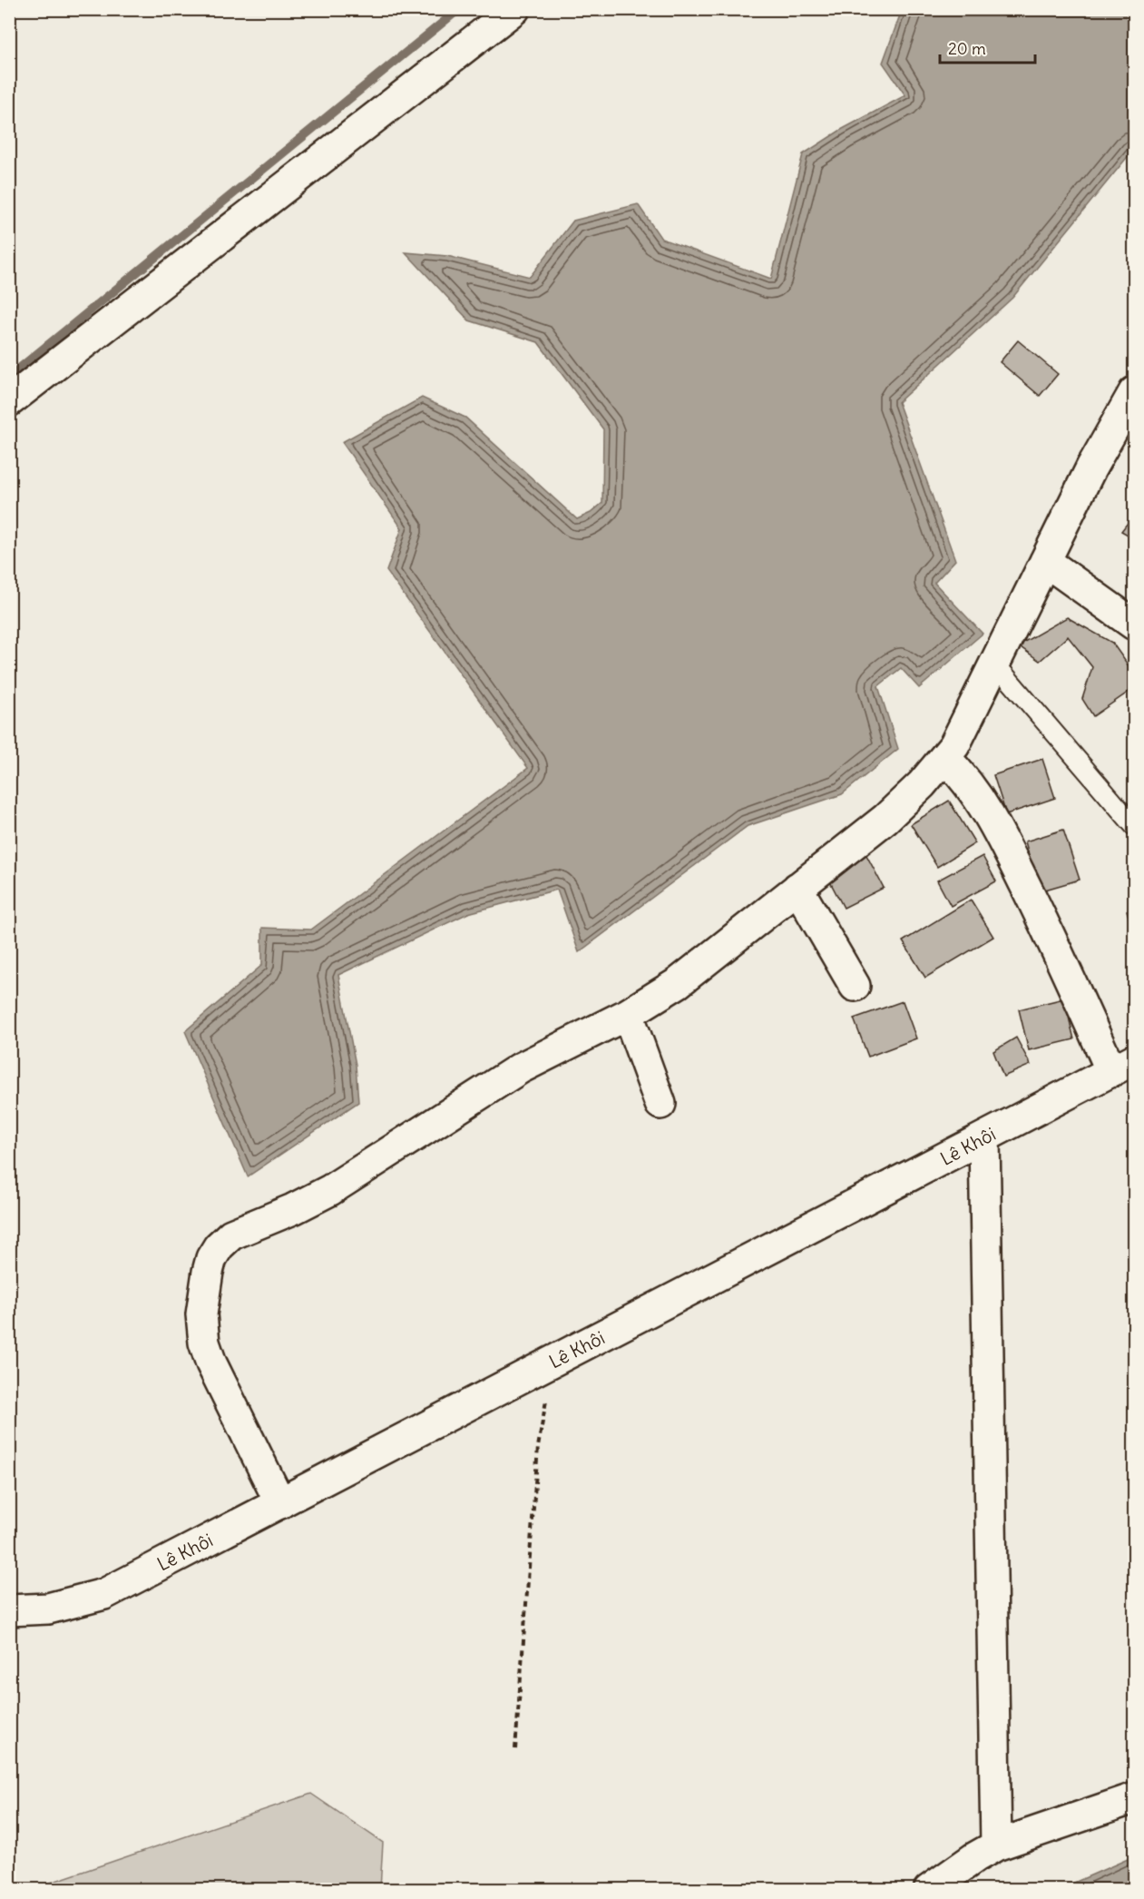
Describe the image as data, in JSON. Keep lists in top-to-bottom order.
{
  "streets": {
    "street": ["Lê Khôi"]
  },
  "scale_bar": "20 m"
}
